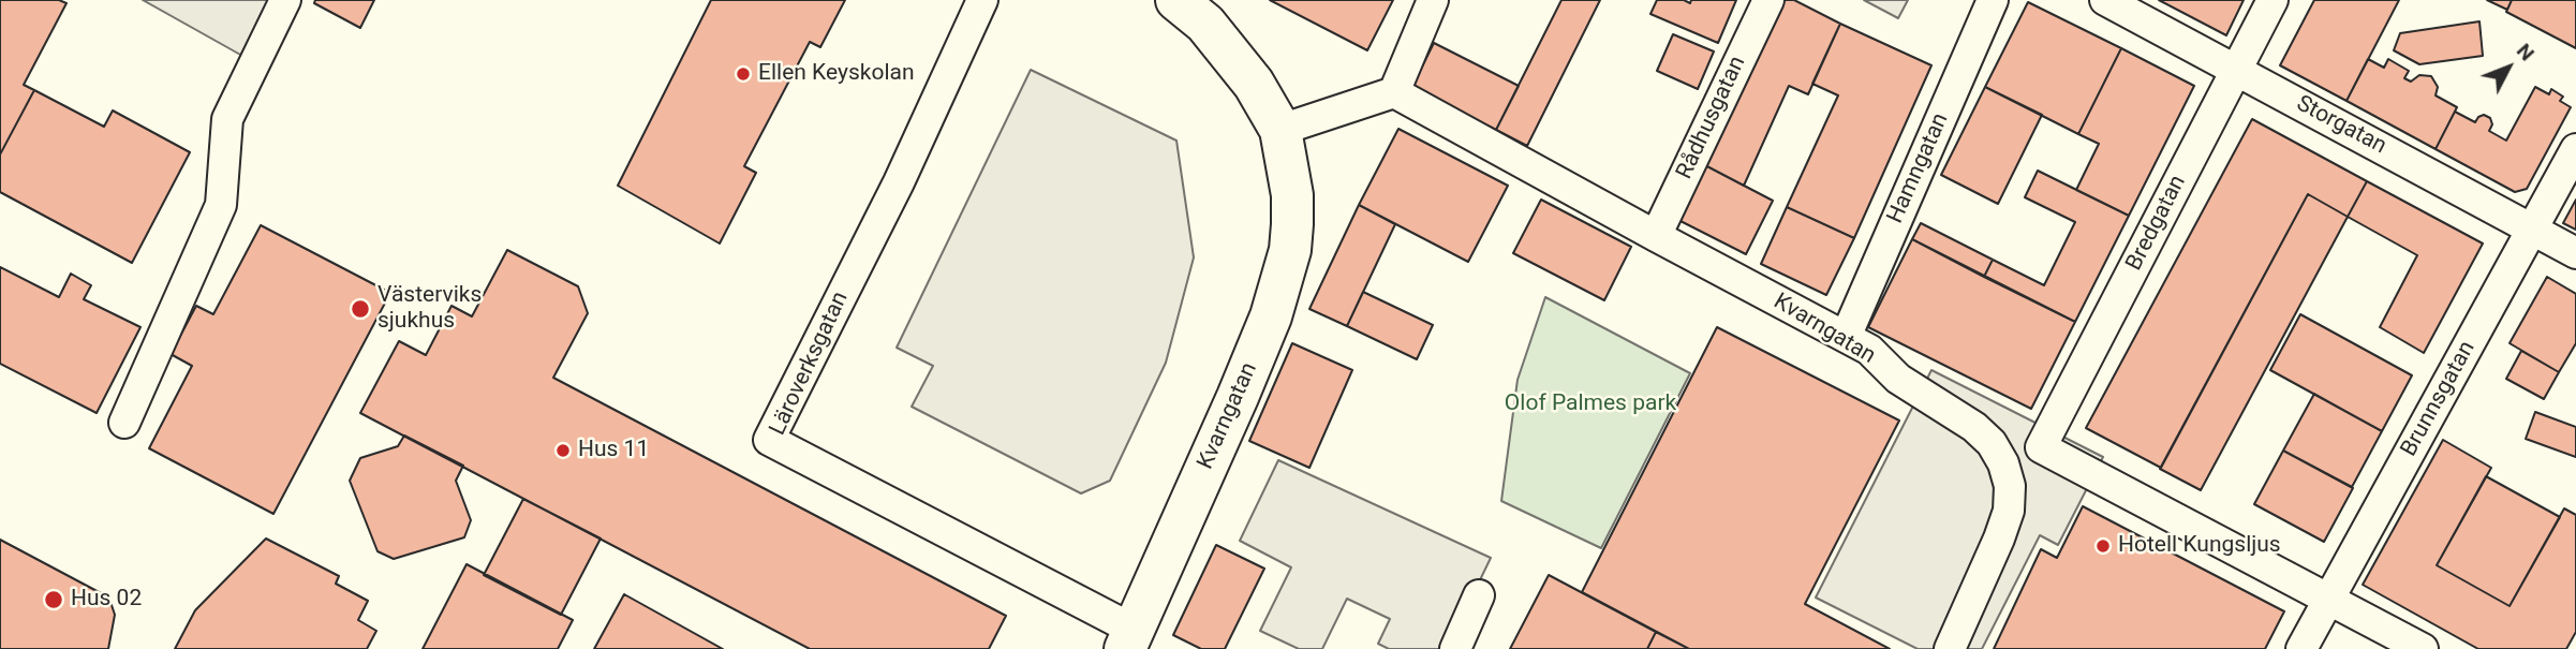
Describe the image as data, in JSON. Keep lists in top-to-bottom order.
{
  "streets": {
    "street": [
      "Rådhusgatan",
      "Storgatan",
      "Hamngatan",
      "Bredgatan",
      "Kvarngatan",
      "Läroverksgatan",
      "Brunnsgatan"
    ]
  },
  "crossings": [
    ["Rådhusgatan", "Kvarngatan"],
    ["Storgatan", "Bredgatan"],
    ["Storgatan", "Brunnsgatan"],
    ["Hamngatan", "Kvarngatan"],
    ["Kvarngatan", "Läroverksgatan"]
  ],
  "parks": ["Olof Palmes park"],
  "places": [
    "Ellen Keyskolan",
    "Västerviks sjukhus",
    "Hus 11",
    "Hotell Kungsljus",
    "Hus 02"
  ],
  "north": "top right"
}
